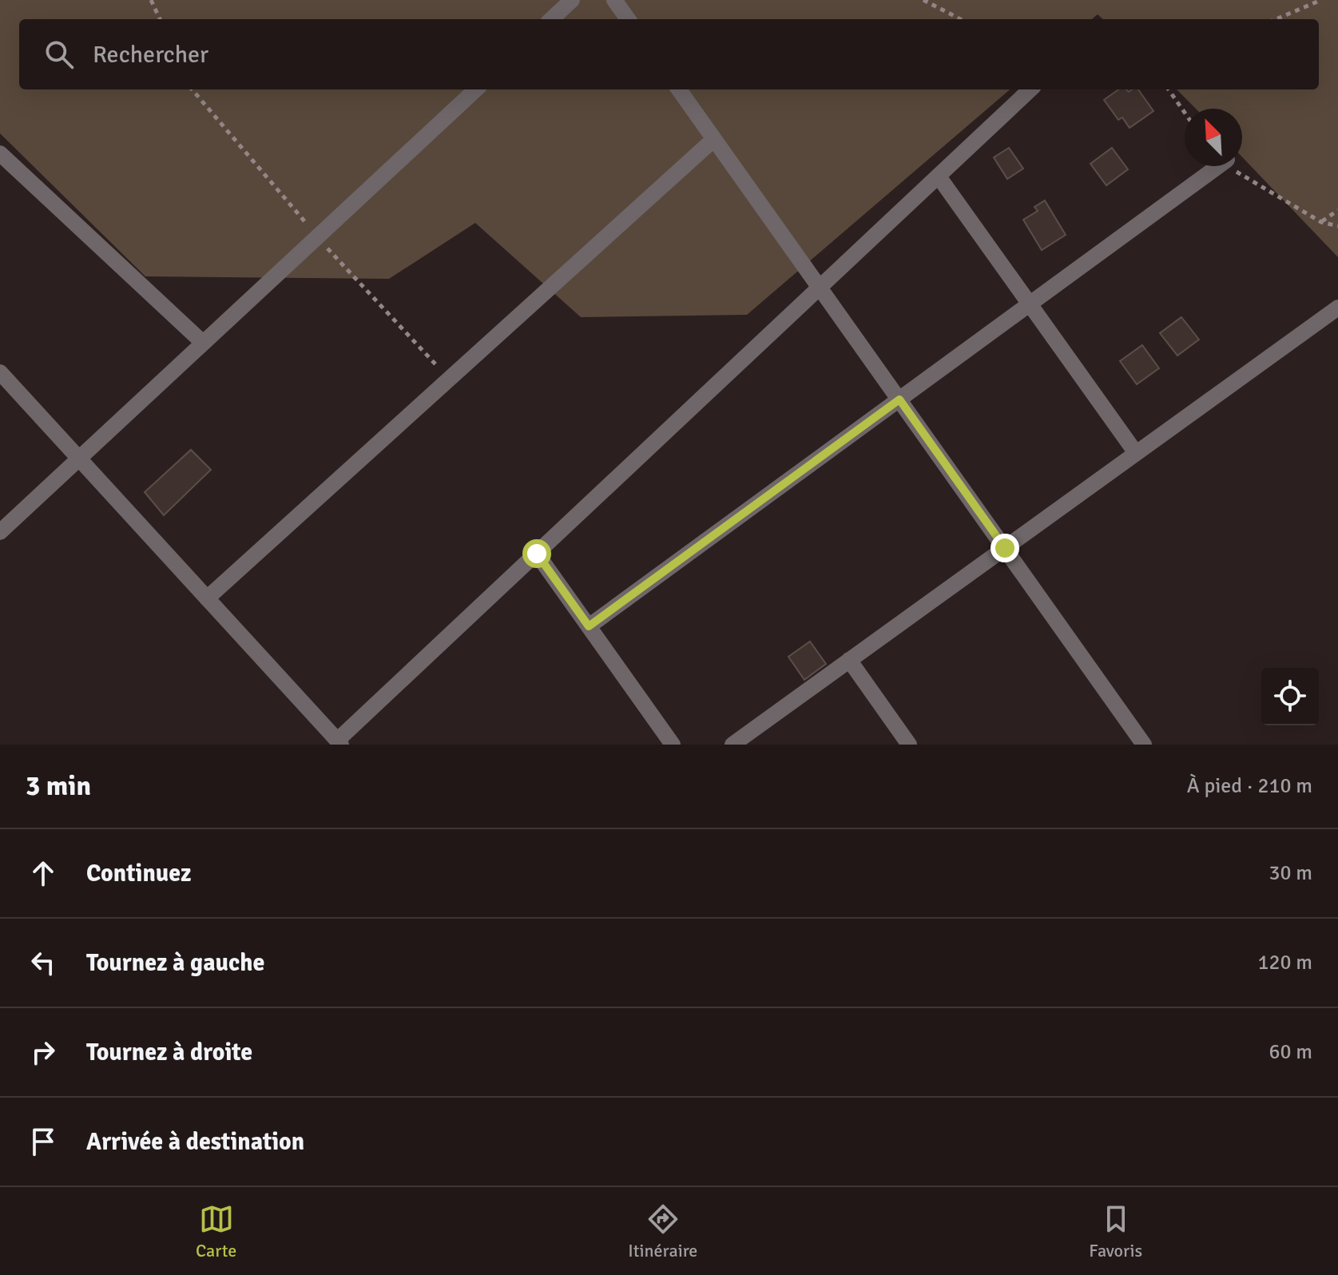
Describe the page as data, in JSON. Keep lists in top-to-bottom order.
{
  "north": "top left",
  "page": {
    "search": "Rechercher",
    "heading": ["3 min", "À pied · 210 m"],
    "list": [
      ["Continuez", "30 m"],
      ["Tournez à gauche", "120 m"],
      ["Tournez à droite", "60 m"],
      "Arrivée à destination"
    ],
    "nav": ["Carte", "Itinéraire", "Favoris"]
  }
}
